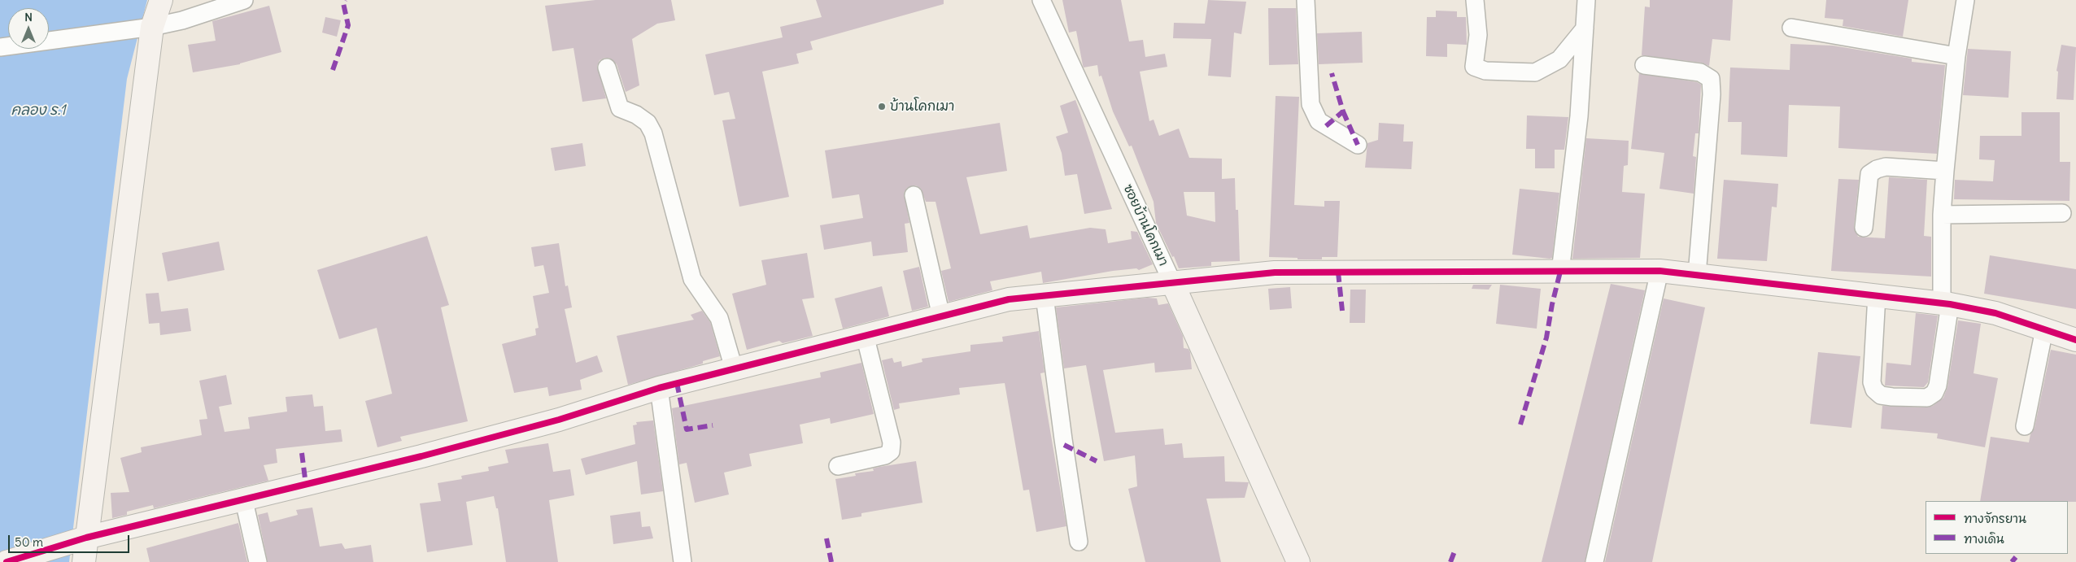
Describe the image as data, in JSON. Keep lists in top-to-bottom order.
{
  "streets": {
    "street": ["ซอยบ้านโคกเมา"]
  },
  "water": ["คลอง ร.1"],
  "places": ["บ้านโคกเมา"],
  "legend": ["ทางจักรยาน", "ทางเดิน"],
  "scale_bar": "50 m",
  "north": "top"
}
